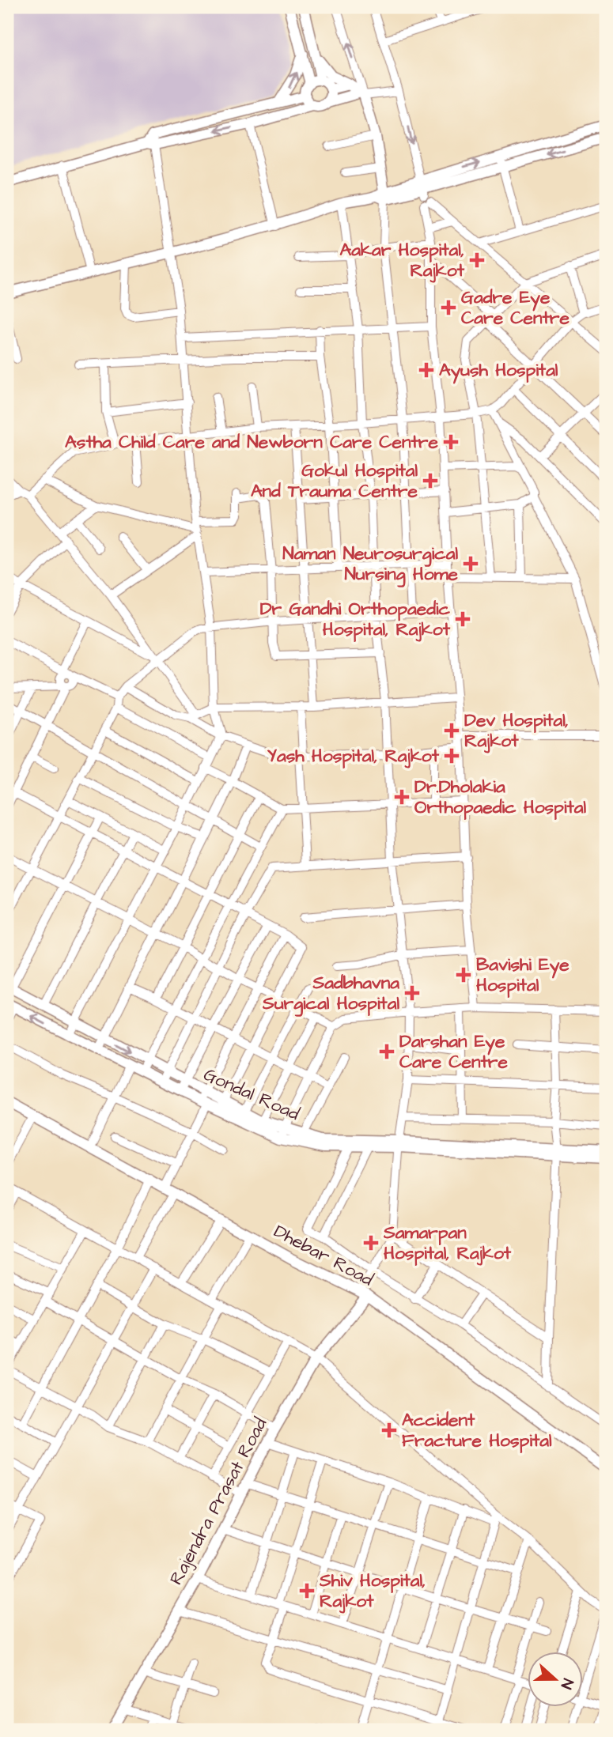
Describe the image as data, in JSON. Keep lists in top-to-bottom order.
{
  "streets": {
    "street": ["Gondal Road", "Dhebar Road", "Rajendra Prasat Road"]
  },
  "crossings": [
    ["Dhebar Road", "Rajendra Prasat Road"]
  ],
  "places": {
    "health": [
      "Aakar Hospital, Rajkot",
      "Gadre Eye Care Centre",
      "Ayush Hospital",
      "Astha Child Care and Newborn Care Centre",
      "Gokul Hospital And Trauma Centre",
      "Naman Neurosurgical Nursing Home",
      "Dr Gandhi Orthopaedic Hospital, Rajkot",
      "Dev Hospital, Rajkot",
      "Yash Hospital, Rajkot",
      "Dr.Dholakia Orthopaedic Hospital",
      "Bavishi Eye Hospital",
      "Sadbhavna Surgical Hospital",
      "Darshan Eye Care Centre",
      "Samarpan Hospital, Rajkot",
      "Accident Fracture Hospital",
      "Shiv Hospital, Rajkot"
    ]
  },
  "north": "right"
}
